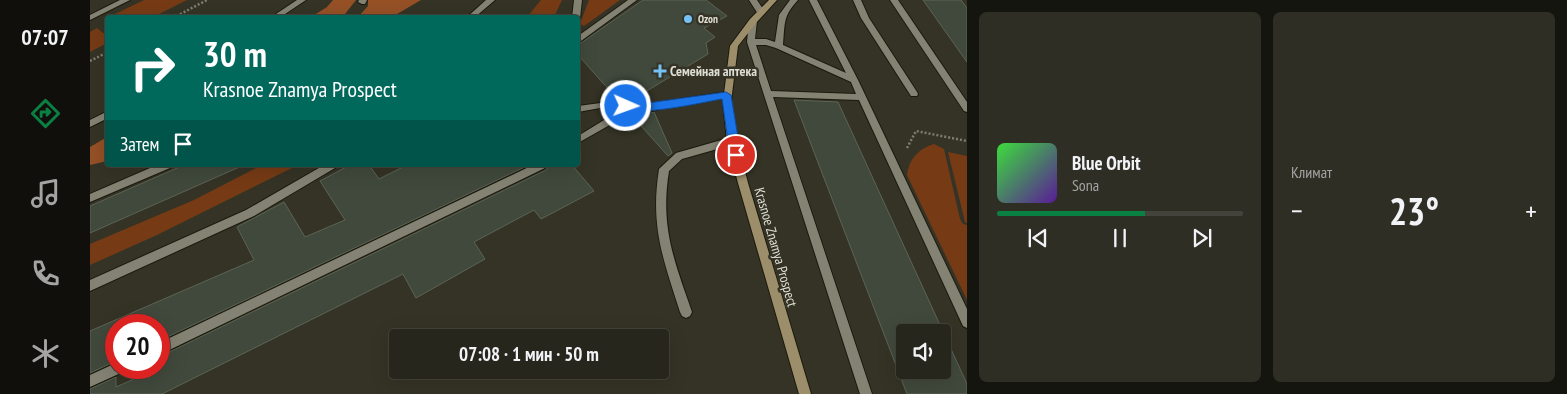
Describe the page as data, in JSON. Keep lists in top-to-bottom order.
{
  "streets": {
    "main road": ["Krasnoe Znamya Prospect"]
  },
  "places": {
    "other": ["Ozon"],
    "health": ["Семейная аптека"]
  },
  "page": {
    "tabs": "07:07",
    "tile": "Климат",
    "turn": ["30 m", "Krasnoe Znamya Prospect"],
    "then": "Затем",
    "song": ["Blue Orbit", "Sona"],
    "heat": ["−", "23°", "+"],
    "limit": "20",
    "trip": "07:08 · 1 мин · 50 m"
  }
}
